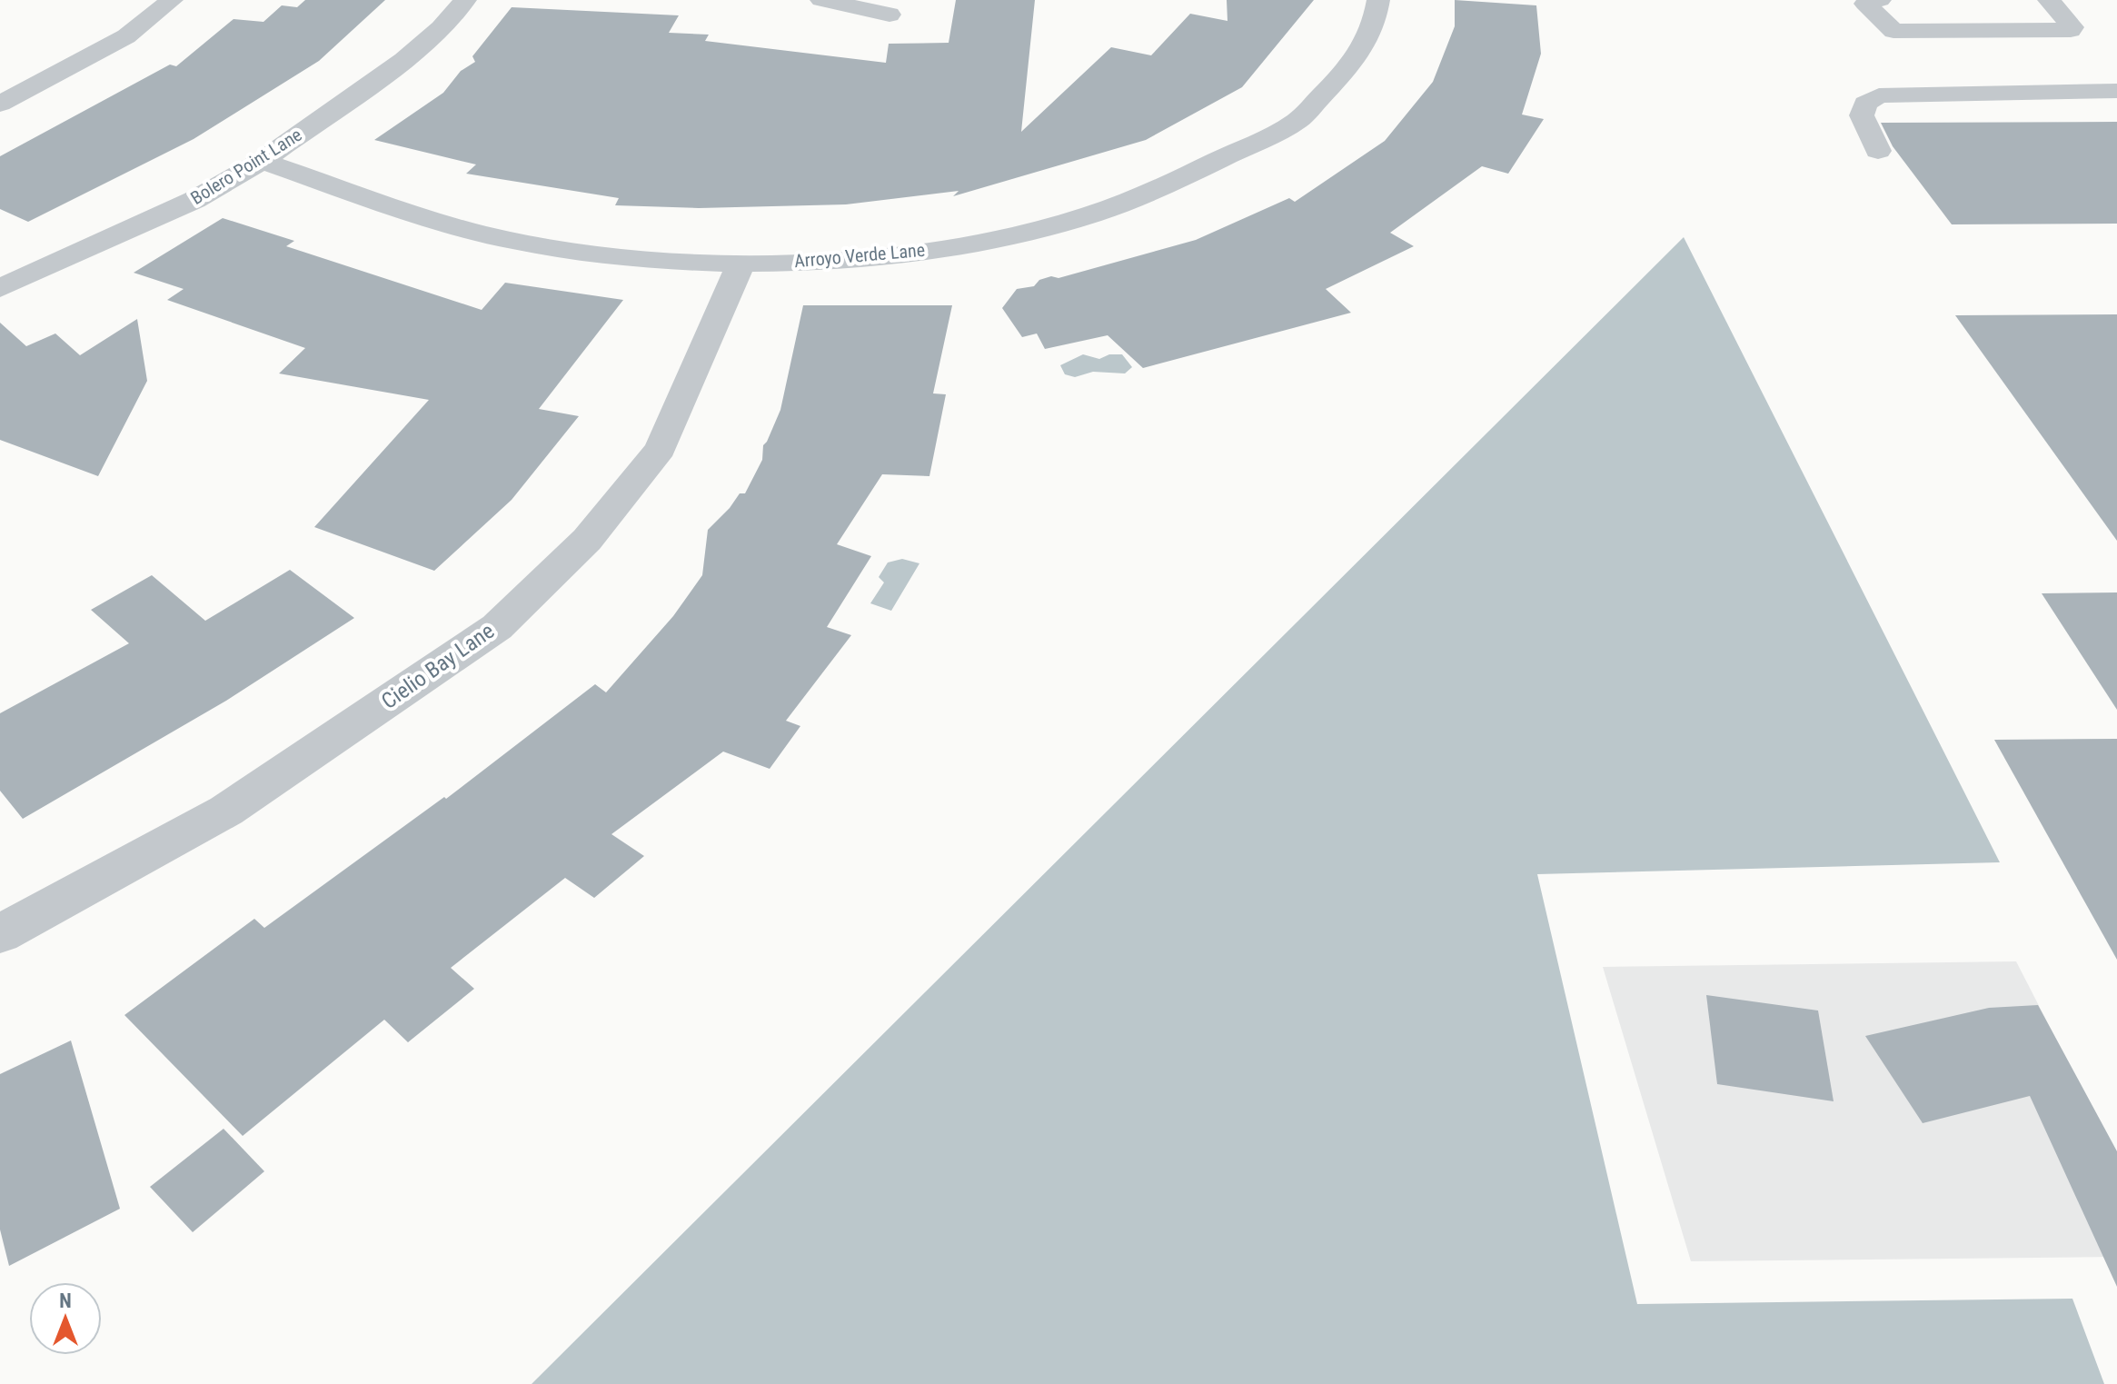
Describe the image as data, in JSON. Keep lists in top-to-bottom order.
{
  "streets": {
    "street": ["Bolero Point Lane", "Arroyo Verde Lane", "Cielio Bay Lane"]
  },
  "crossings": [
    ["Bolero Point Lane", "Arroyo Verde Lane"],
    ["Arroyo Verde Lane", "Cielio Bay Lane"]
  ],
  "north": "top"
}
